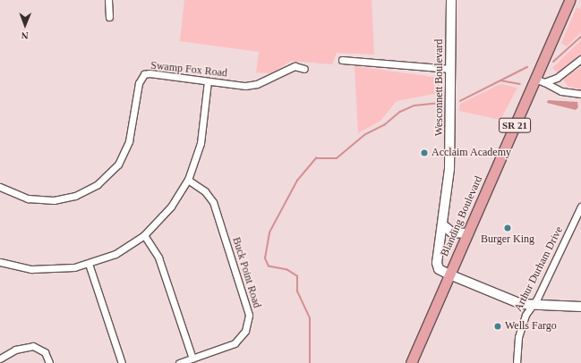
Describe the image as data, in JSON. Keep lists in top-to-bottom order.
{
  "streets": {
    "main road": ["SR 21", "Blanding Boulevard"],
    "street": [
      "Swamp Fox Road",
      "Wesconnett Boulevard",
      "Arthur Durham Drive",
      "Buck Point Road"
    ]
  },
  "crossings": [
    ["Wesconnett Boulevard", "Blanding Boulevard"],
    ["Wesconnett Boulevard", "Arthur Durham Drive"]
  ],
  "places": ["Acclaim Academy", "Burger King", "Wells Fargo"],
  "north": "bottom"
}
